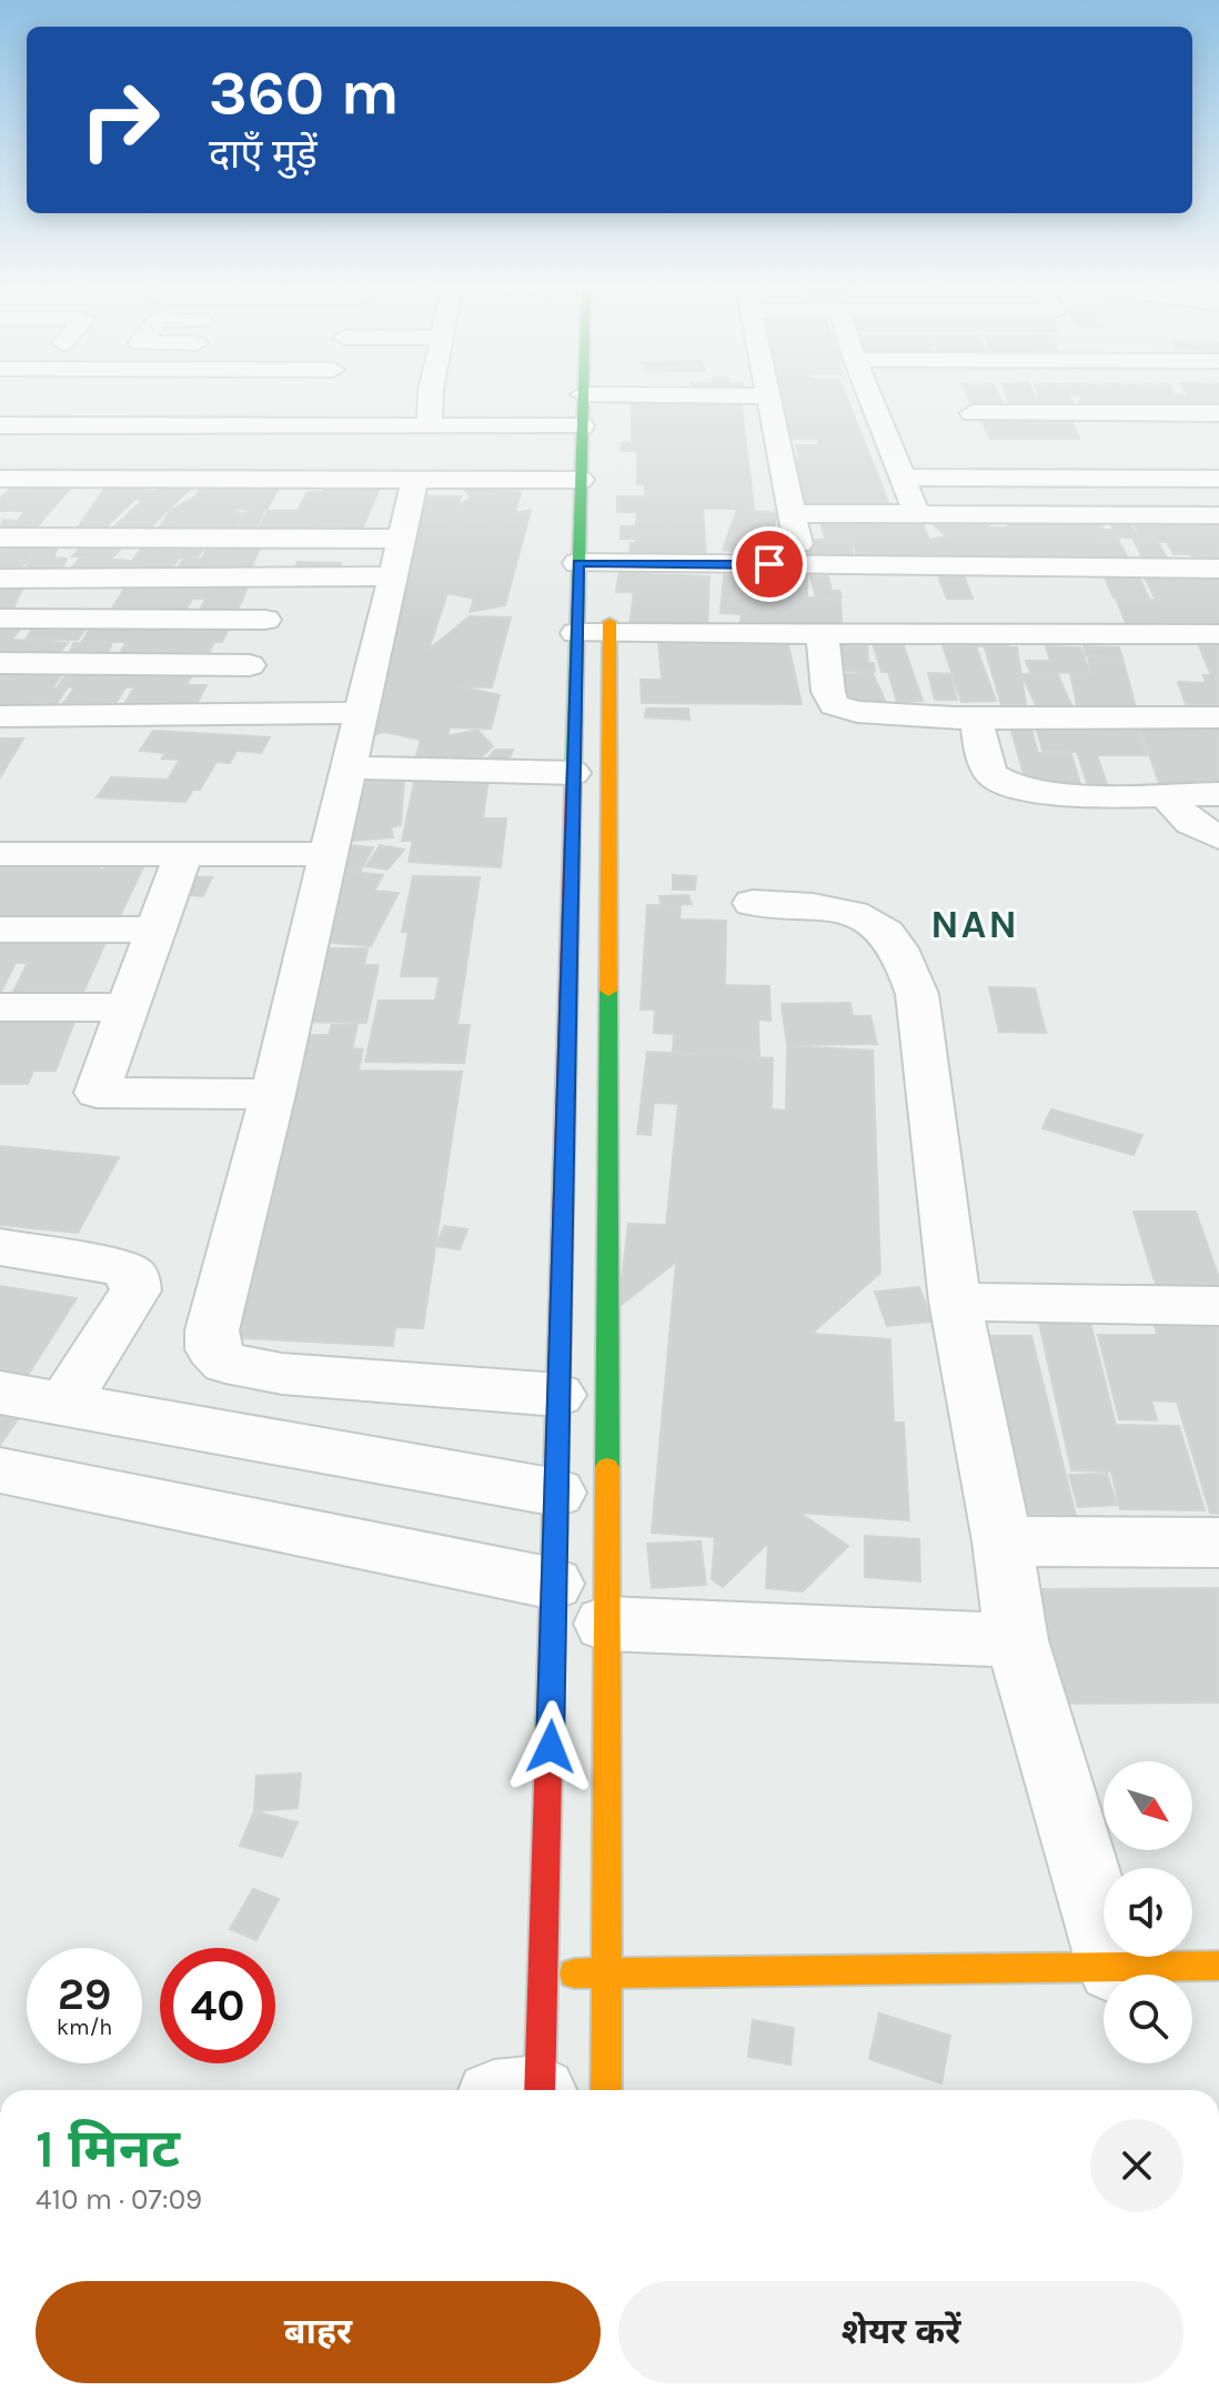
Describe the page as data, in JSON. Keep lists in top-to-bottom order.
{
  "districts": ["NAN"],
  "north": "bottom right",
  "page": {
    "turn": ["360 m", "दाएँ मुड़ें"],
    "speed": "29 km/h",
    "limit": "40",
    "heading": ["1 मिनट", "410 m · 07:09"],
    "buttons": ["बाहर", "शेयर करें"]
  }
}
